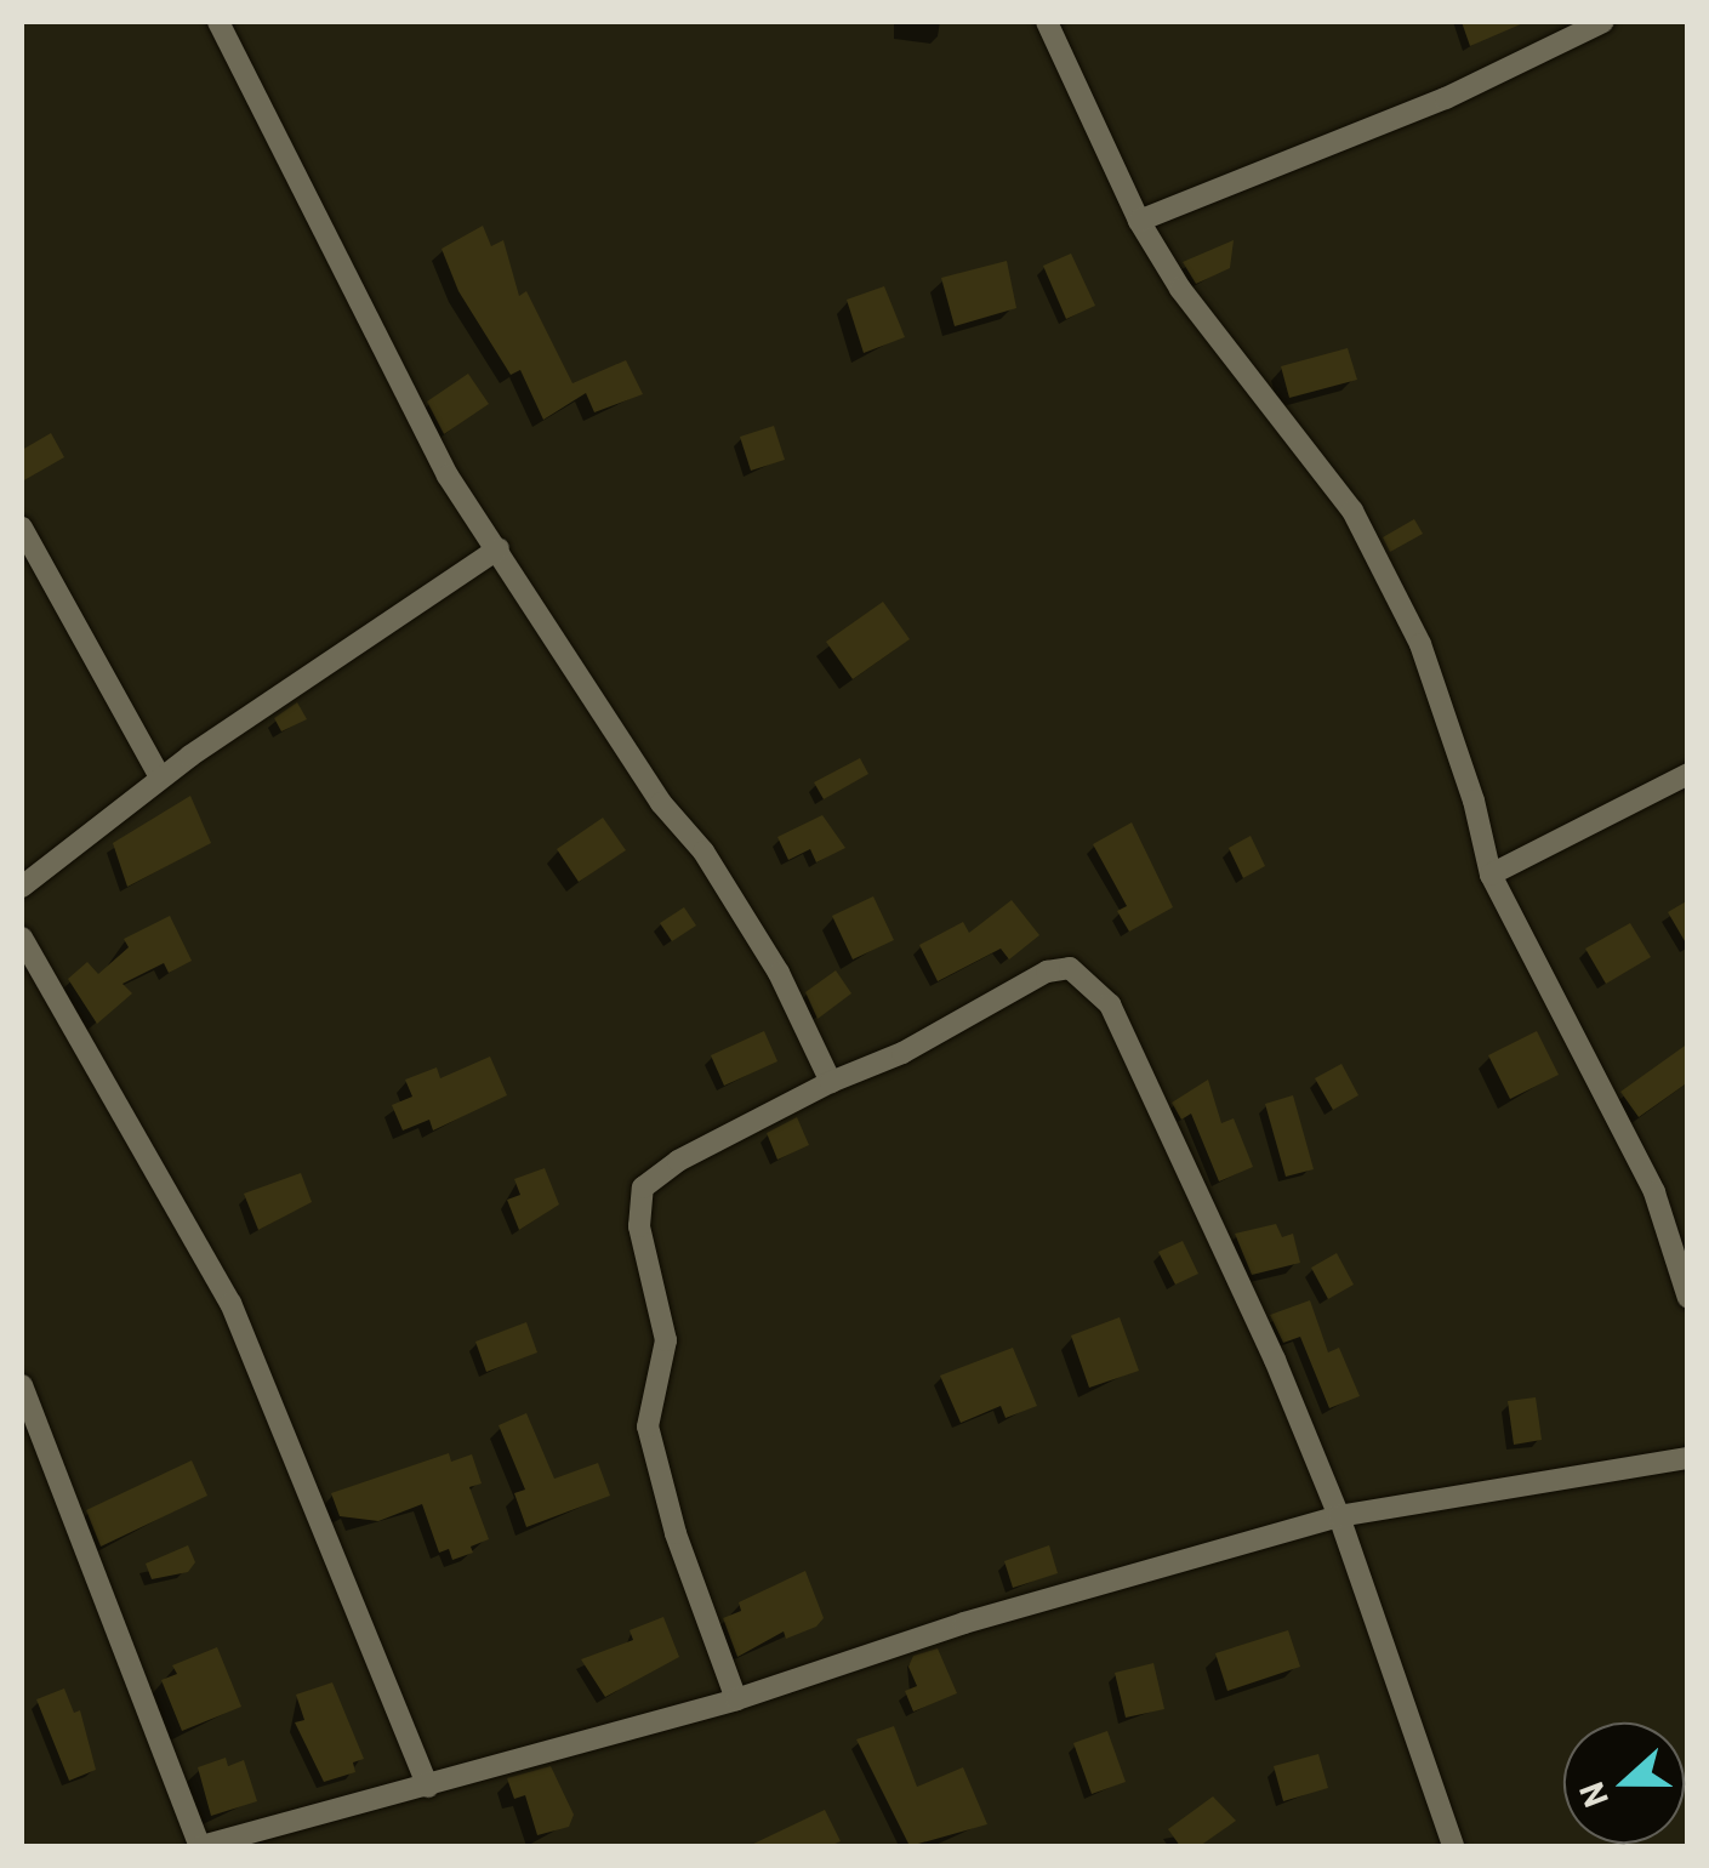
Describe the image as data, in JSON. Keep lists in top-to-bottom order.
{
  "north": "left"
}
